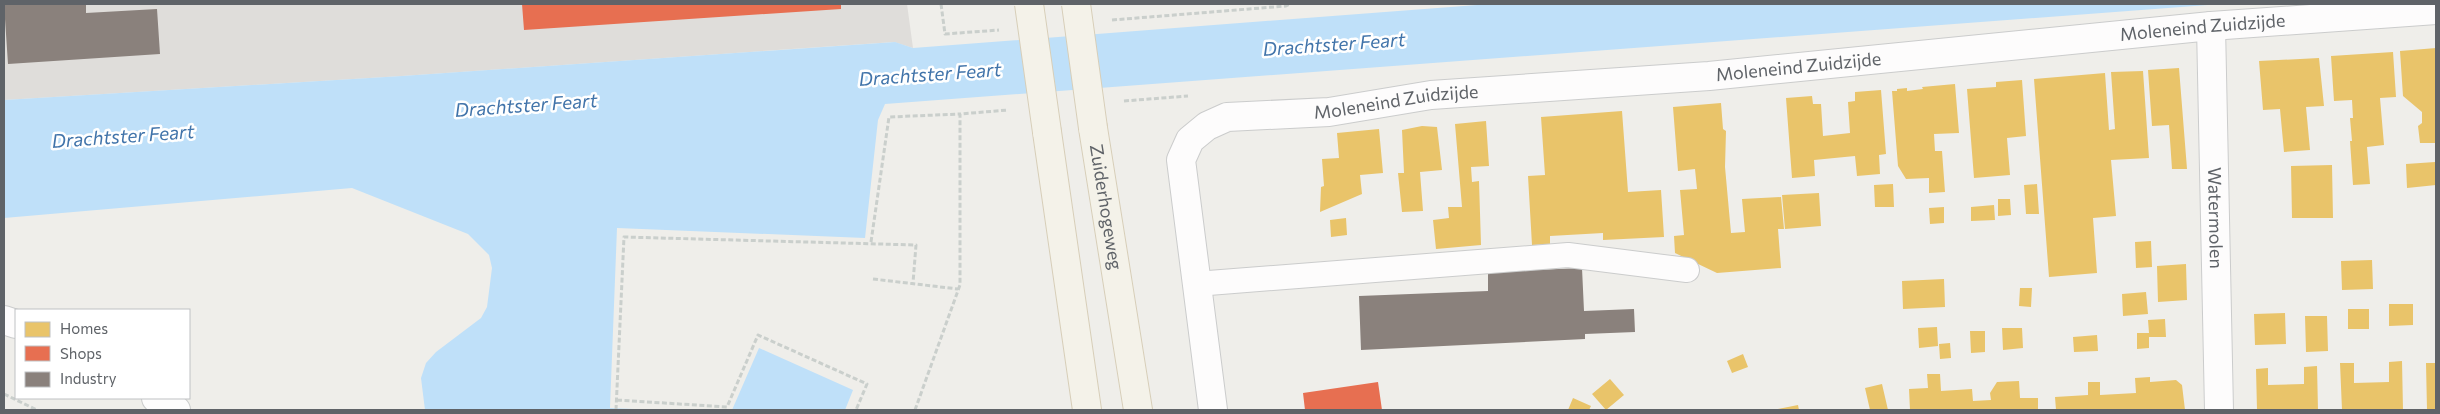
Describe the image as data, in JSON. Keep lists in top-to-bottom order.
{
  "streets": {
    "main road": ["Zuiderhogeweg"],
    "street": ["Moleneind Zuidzijde", "Watermolen"]
  },
  "crossings": [
    ["Moleneind Zuidzijde", "Watermolen"]
  ],
  "water": ["Drachtster Feart"],
  "legend": ["Homes", "Shops", "Industry"]
}
